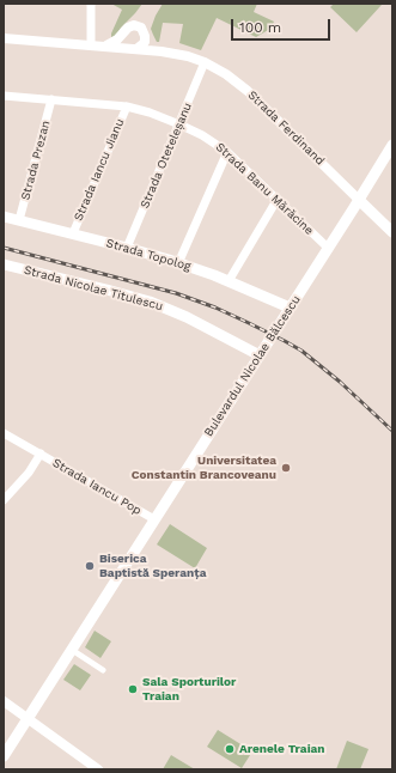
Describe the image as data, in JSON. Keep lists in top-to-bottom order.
{
  "streets": {
    "main road": [
      "Strada Ferdinand",
      "Strada Topolog",
      "Strada Nicolae Titulescu",
      "Bulevardul Nicolae Bălcescu"
    ],
    "street": [
      "Strada Oteteleșanu",
      "Strada Prezan",
      "Strada Iancu Jianu",
      "Strada Banu Mărăcine",
      "Strada Iancu Pop"
    ]
  },
  "crossings": [
    ["Strada Ferdinand", "Strada Oteteleșanu"],
    ["Strada Ferdinand", "Bulevardul Nicolae Bălcescu"],
    ["Strada Oteteleșanu", "Strada Banu Mărăcine"],
    ["Strada Oteteleșanu", "Strada Topolog"],
    ["Strada Prezan", "Strada Banu Mărăcine"],
    ["Strada Prezan", "Strada Topolog"],
    ["Strada Iancu Jianu", "Strada Banu Mărăcine"],
    ["Strada Iancu Jianu", "Strada Topolog"],
    ["Strada Banu Mărăcine", "Bulevardul Nicolae Bălcescu"],
    ["Strada Topolog", "Bulevardul Nicolae Bălcescu"],
    ["Strada Nicolae Titulescu", "Bulevardul Nicolae Bălcescu"],
    ["Bulevardul Nicolae Bălcescu", "Strada Iancu Pop"]
  ],
  "places": [
    "Universitatea Constantin Brancoveanu",
    "Biserica Baptistă Speranța",
    "Sala Sporturilor Traian",
    "Arenele Traian"
  ],
  "scale_bar": "100 m"
}
